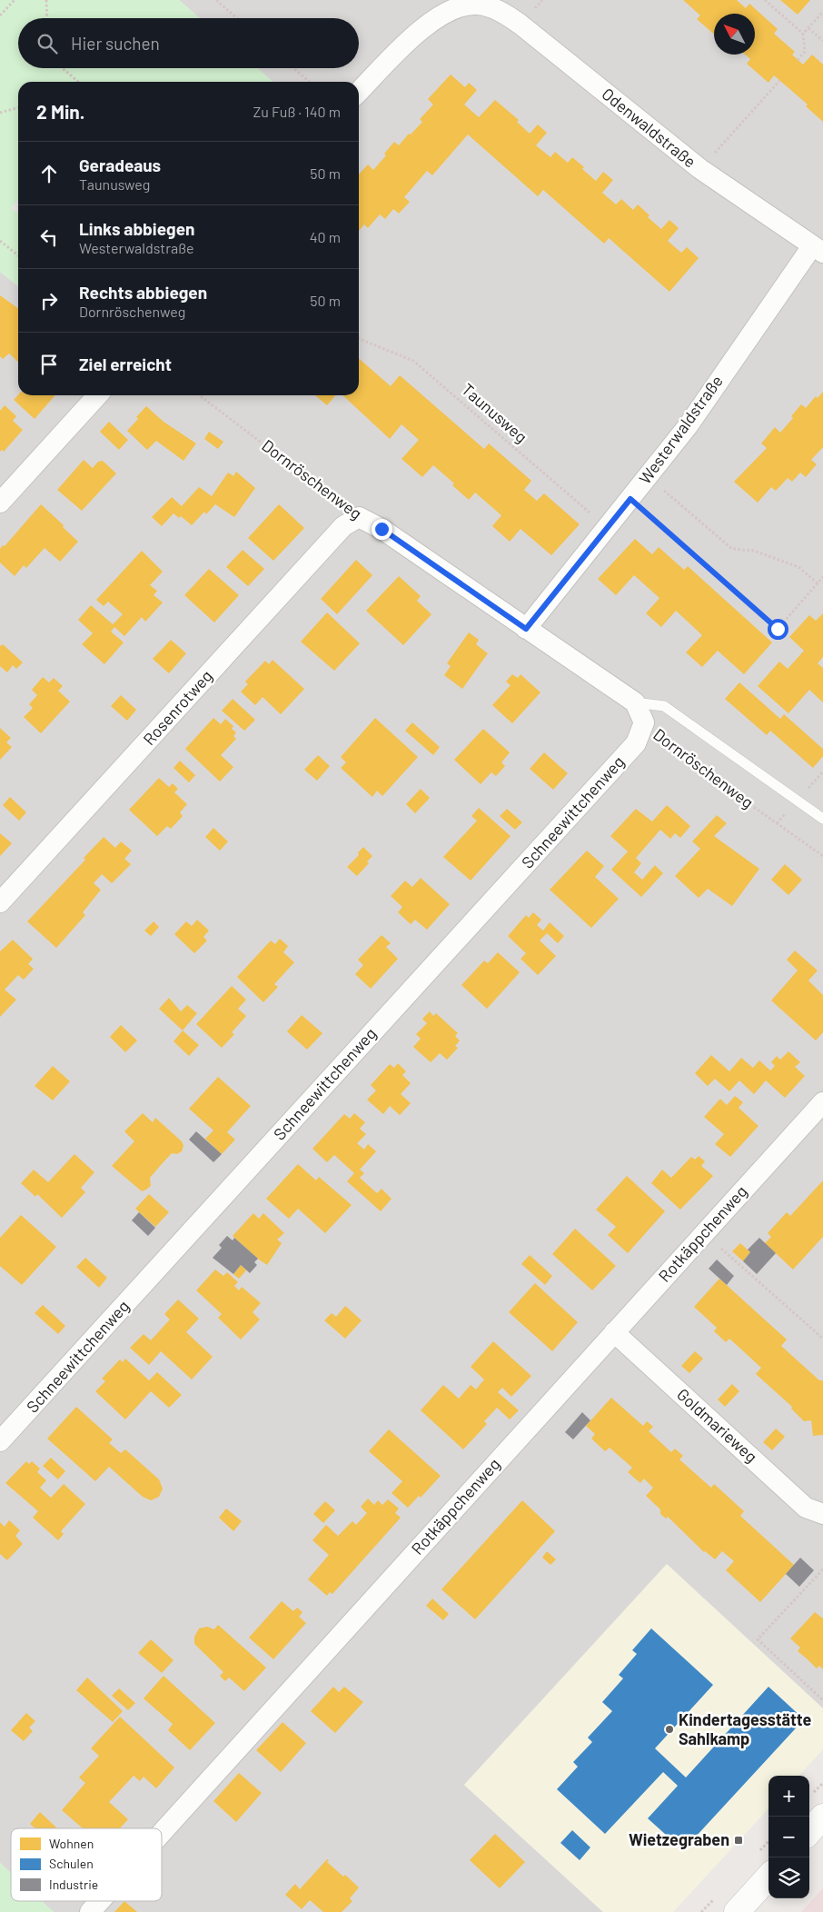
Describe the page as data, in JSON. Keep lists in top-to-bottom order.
{
  "streets": {
    "street": [
      "Odenwaldstraße",
      "Westerwaldstraße",
      "Dornröschenweg",
      "Rosenrotweg",
      "Schneewittchenweg",
      "Rotkäppchenweg",
      "Goldmarieweg"
    ],
    "path": ["Taunusweg"]
  },
  "crossings": [
    ["Odenwaldstraße", "Westerwaldstraße"],
    ["Taunusweg", "Westerwaldstraße"],
    ["Westerwaldstraße", "Dornröschenweg"],
    ["Dornröschenweg", "Rosenrotweg"],
    ["Dornröschenweg", "Schneewittchenweg"],
    ["Rotkäppchenweg", "Goldmarieweg"]
  ],
  "places": {
    "other": ["Kindertagesstätte Sahlkamp"],
    "transit": ["Wietzegraben"]
  },
  "legend": ["Wohnen", "Schulen", "Industrie"],
  "north": "top left",
  "page": {
    "search": "Hier suchen",
    "heading": ["2 Min.", "Zu Fuß · 140 m"],
    "list": [
      ["Geradeaus", "Taunusweg", "50 m"],
      ["Links abbiegen", "Westerwaldstraße", "40 m"],
      ["Rechts abbiegen", "Dornröschenweg", "50 m"],
      "Ziel erreicht"
    ],
    "map_buttons": ["+", "−"]
  }
}
